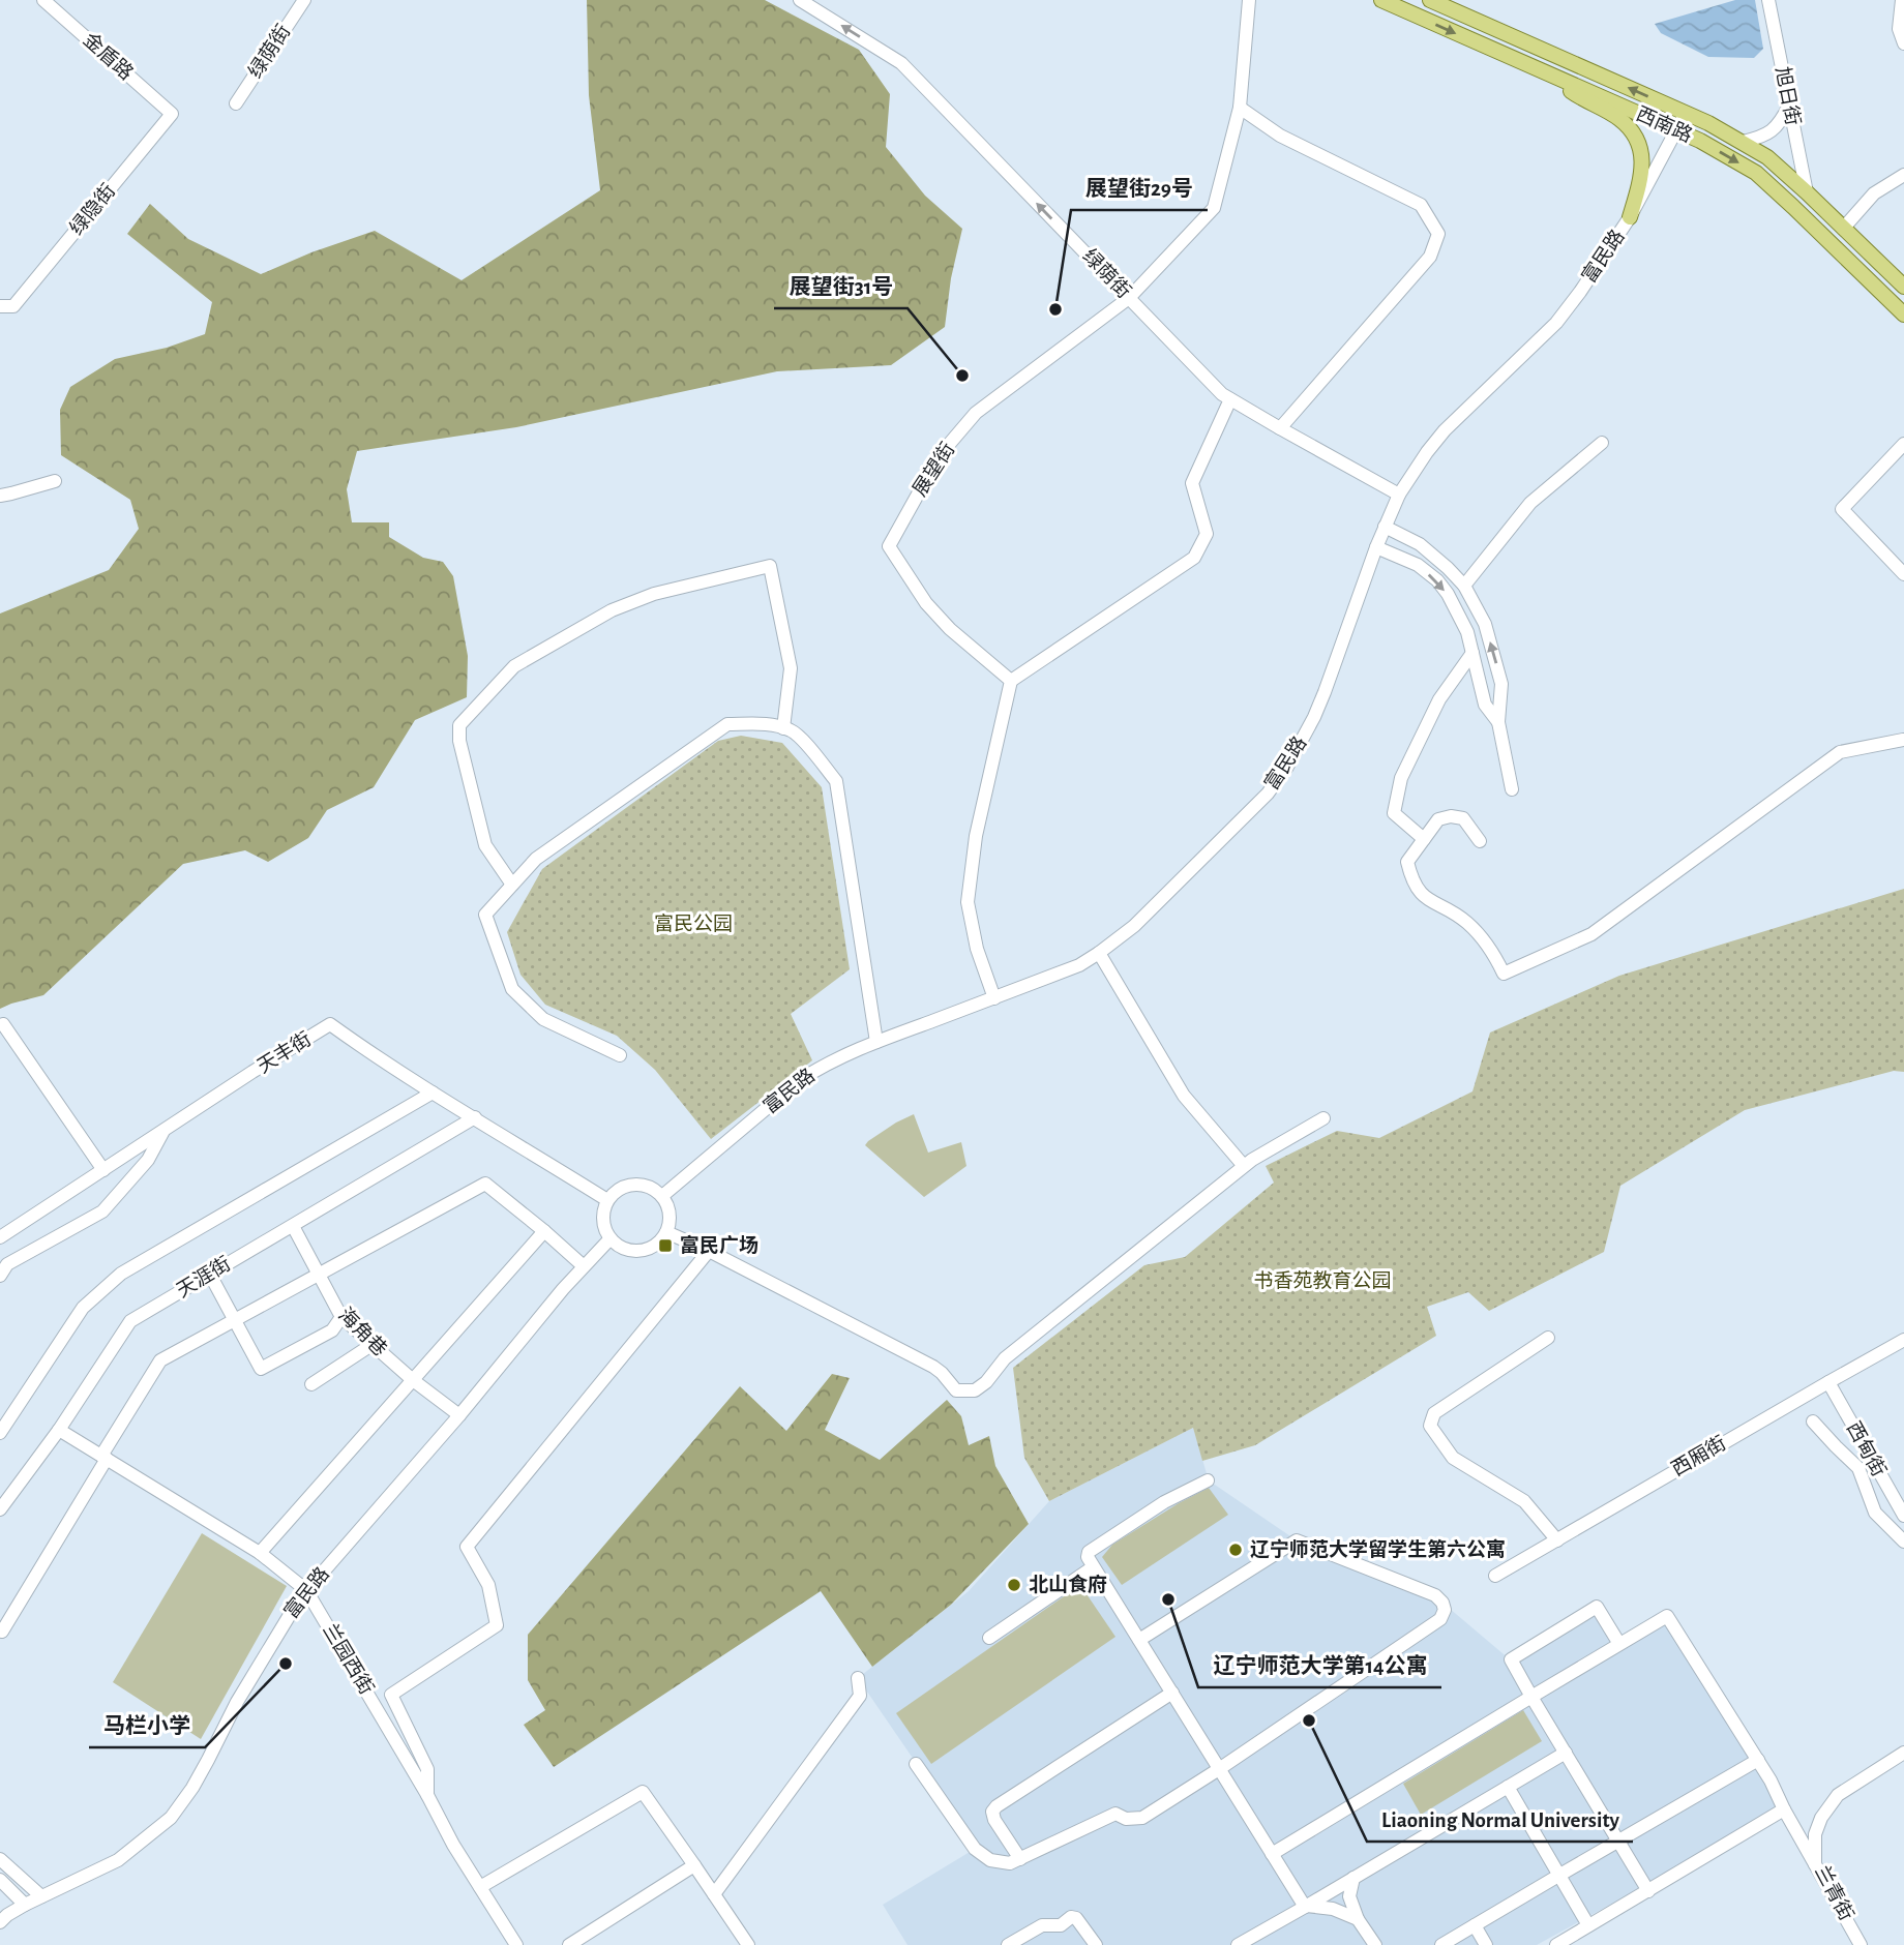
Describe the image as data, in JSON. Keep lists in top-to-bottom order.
{
  "streets": {
    "main road": ["西南路"],
    "street": [
      "绿荫街",
      "金盾路",
      "旭日街",
      "绿隐街",
      "富民路",
      "展望街",
      "天丰街",
      "天涯街",
      "海角巷",
      "西甸街",
      "西厢街",
      "兰园西街",
      "兰青街"
    ]
  },
  "crossings": [
    ["绿荫街", "富民路"],
    ["绿荫街", "展望街"],
    ["金盾路", "绿隐街"],
    ["旭日街", "西南路"],
    ["西南路", "富民路"],
    ["富民路", "天丰街"],
    ["富民路", "海角巷"],
    ["富民路", "兰园西街"],
    ["天丰街", "天涯街"],
    ["天涯街", "海角巷"],
    ["天涯街", "兰园西街"],
    ["西甸街", "西厢街"]
  ],
  "one_way": ["绿荫街"],
  "parks": ["富民公园", "书香苑教育公园"],
  "places": {
    "other": [
      "展望街29号",
      "展望街31号",
      "辽宁师范大学留学生第六公寓",
      "北山食府",
      "辽宁师范大学第14公寓",
      "马栏小学",
      "Liaoning Normal University"
    ],
    "transit": ["富民广场"]
  }
}
